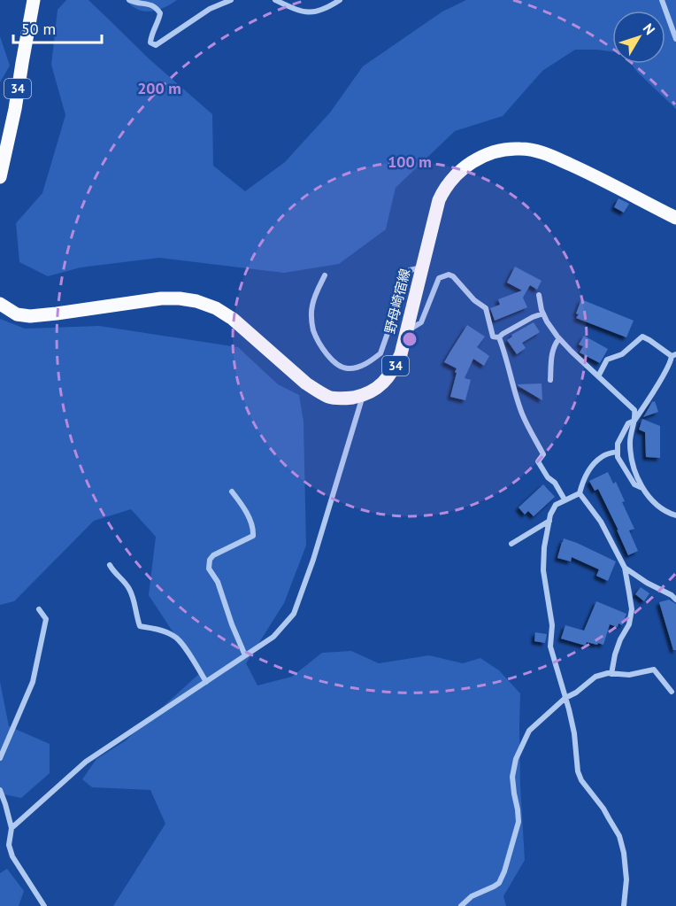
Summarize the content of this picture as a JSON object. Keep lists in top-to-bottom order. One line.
{"streets":{"main road":["34","野母崎宿線"]},"scale_bar":"50 m","north":"top right","rings":["200 m","100 m"]}
